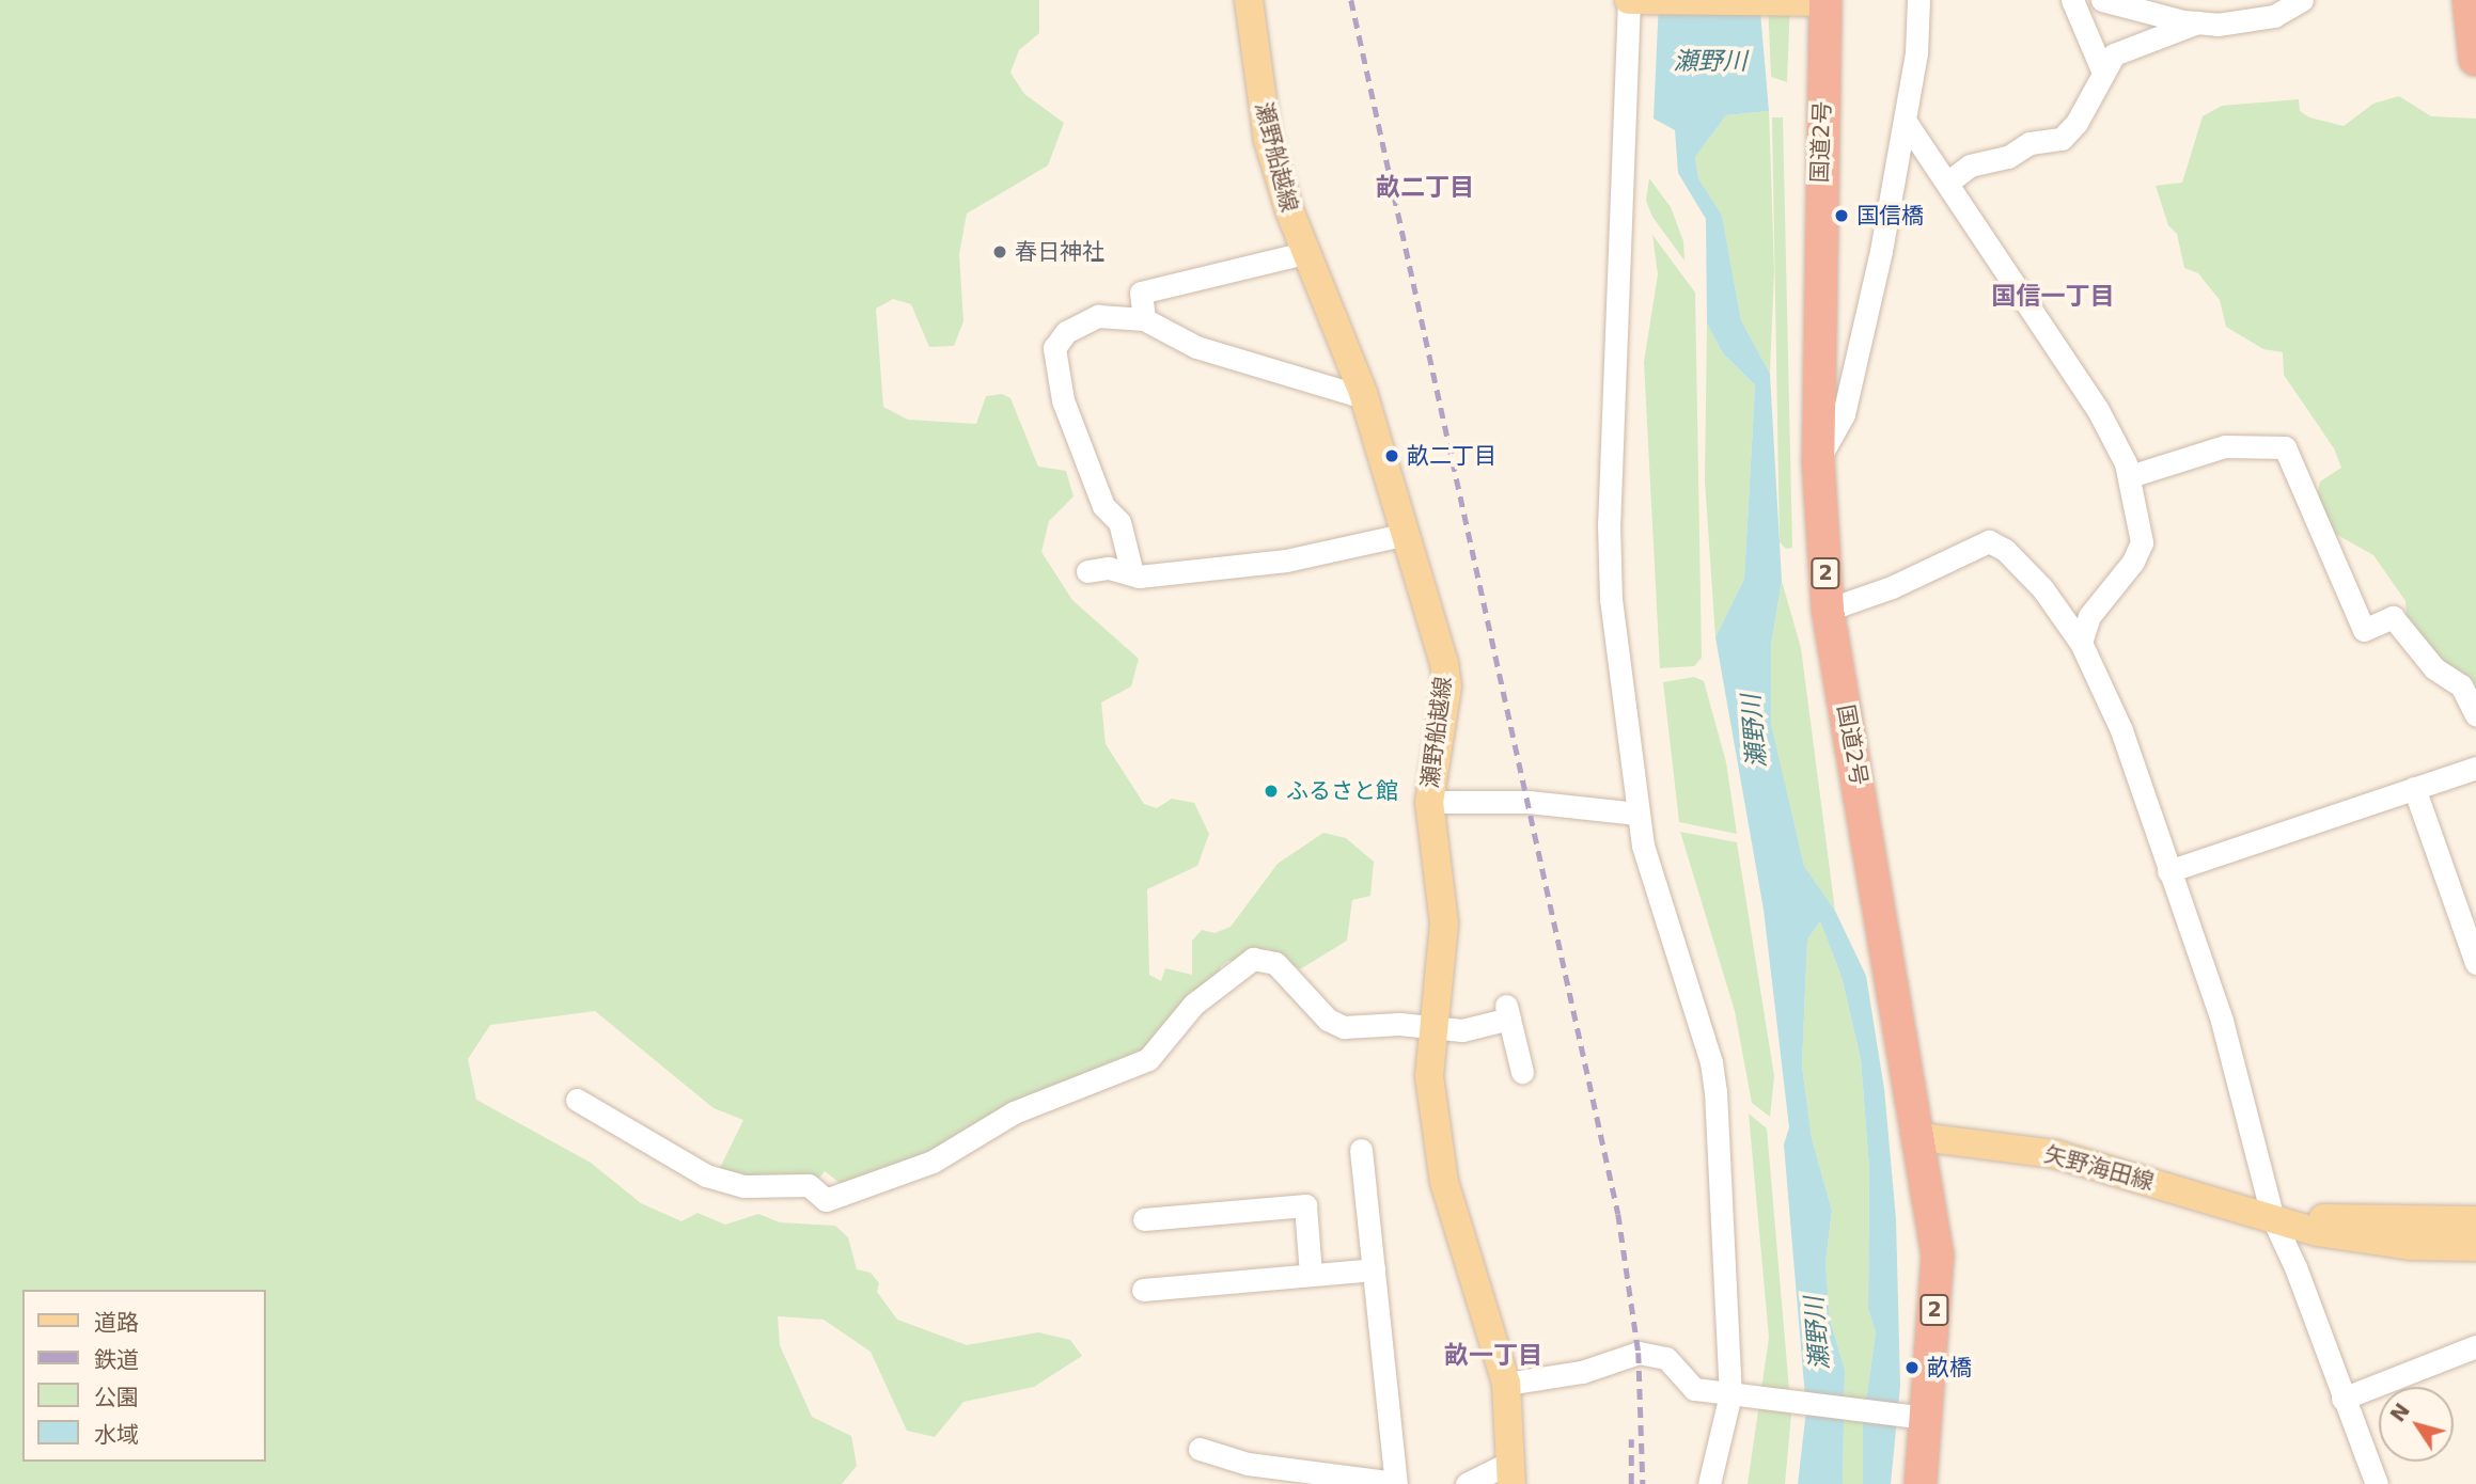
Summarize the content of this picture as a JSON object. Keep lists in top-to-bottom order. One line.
{"streets":{"highway":["国道2号","2"],"main road":["瀬野船越線","矢野海田線"]},"crossings":[["国道2号","矢野海田線"]],"districts":["畝二丁目","国信一丁目","畝一丁目"],"water":["瀬野川"],"places":["国信橋","春日神社","畝二丁目","ふるさと館","畝橋"],"legend":["道路","鉄道","公園","水域"],"north":"top left"}
